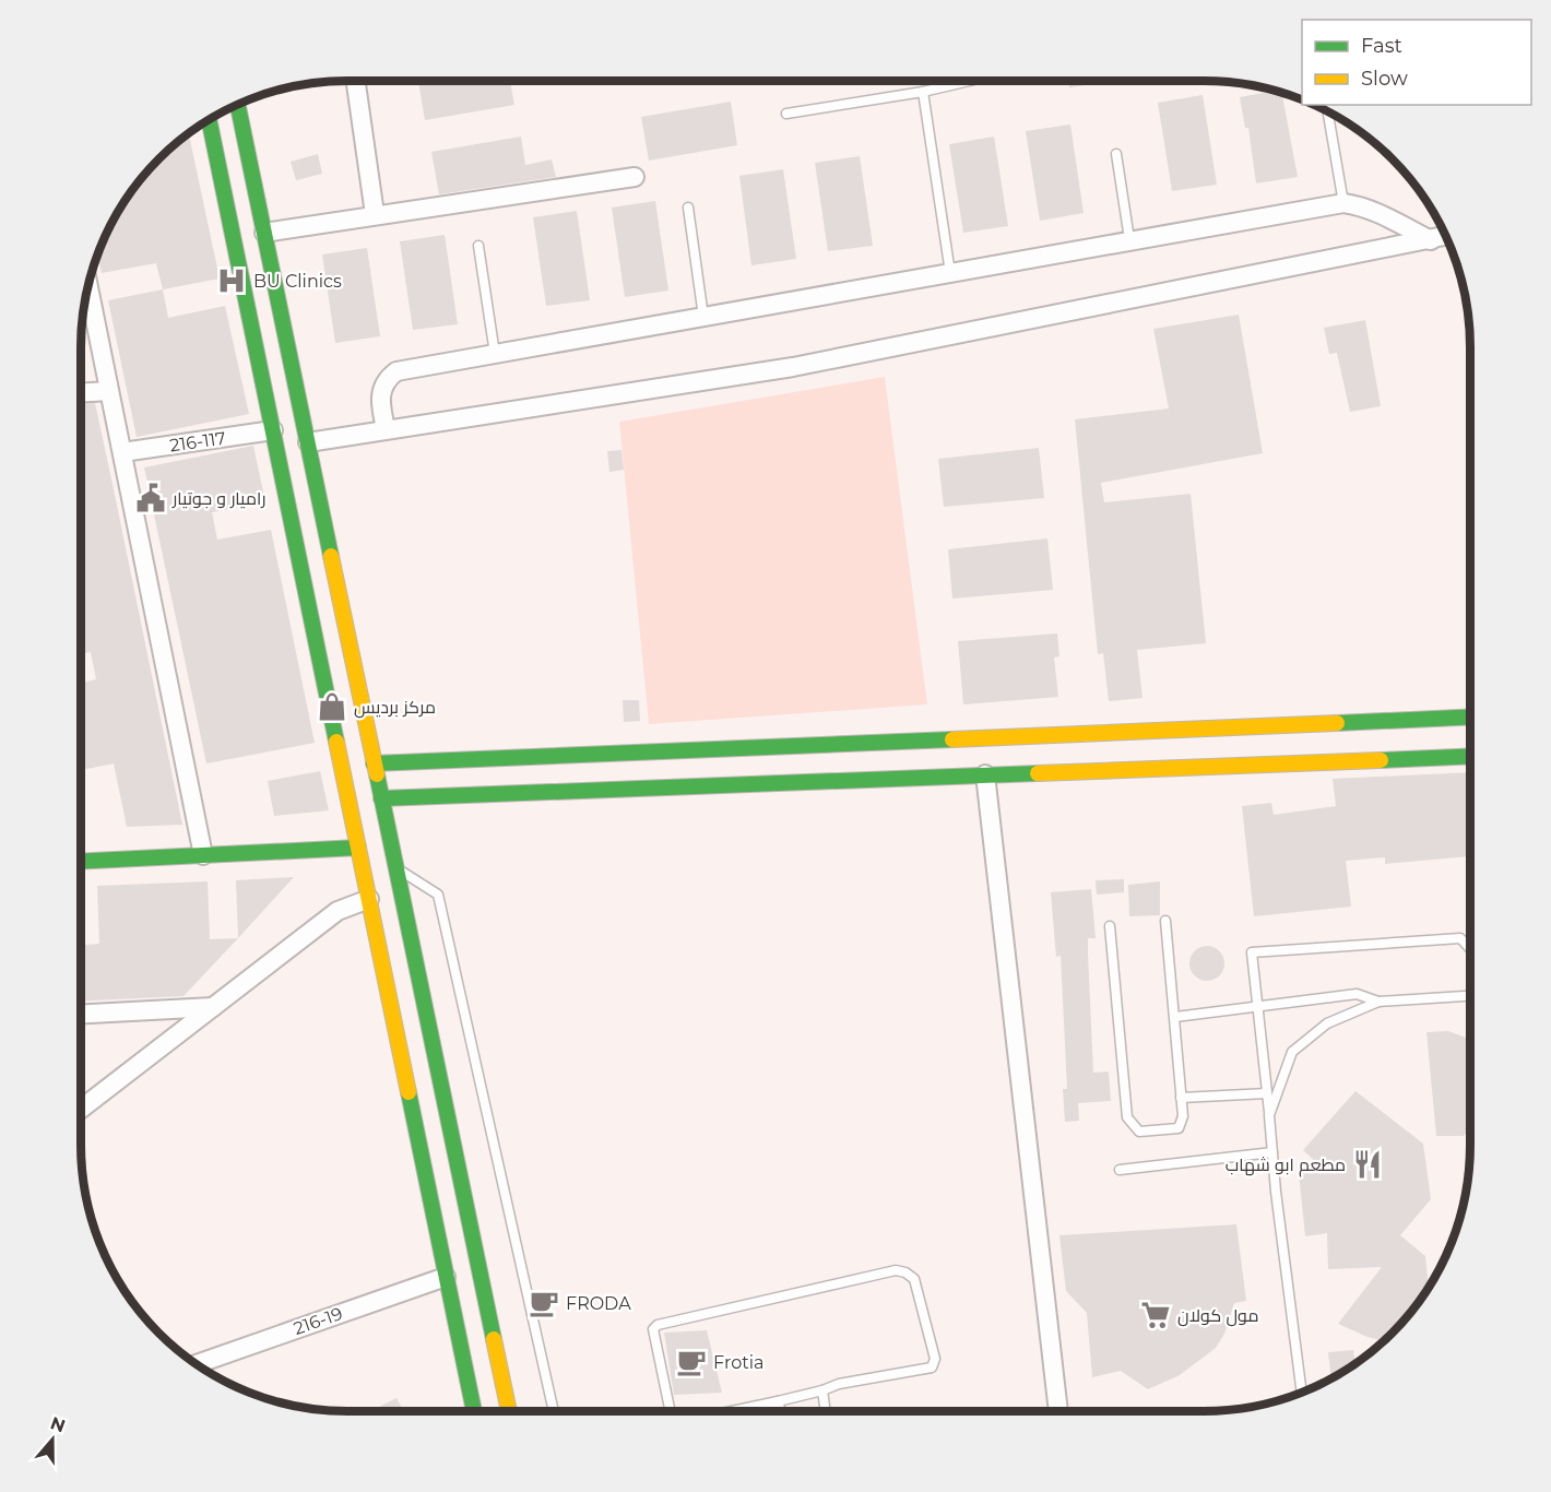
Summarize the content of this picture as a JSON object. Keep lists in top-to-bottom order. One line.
{"streets":{"street":["216-117","216-19"]},"places":{"hospital":["BU Clinics"],"public building":["رامیار و جوتیار"],"shop":["مرکز بردیس"],"restaurant":["مطعم ابو شهاب"],"cafe":["FRODA","Frotia"],"supermarket":["مول كولان"]},"legend":["Fast","Slow"],"north":"top"}
